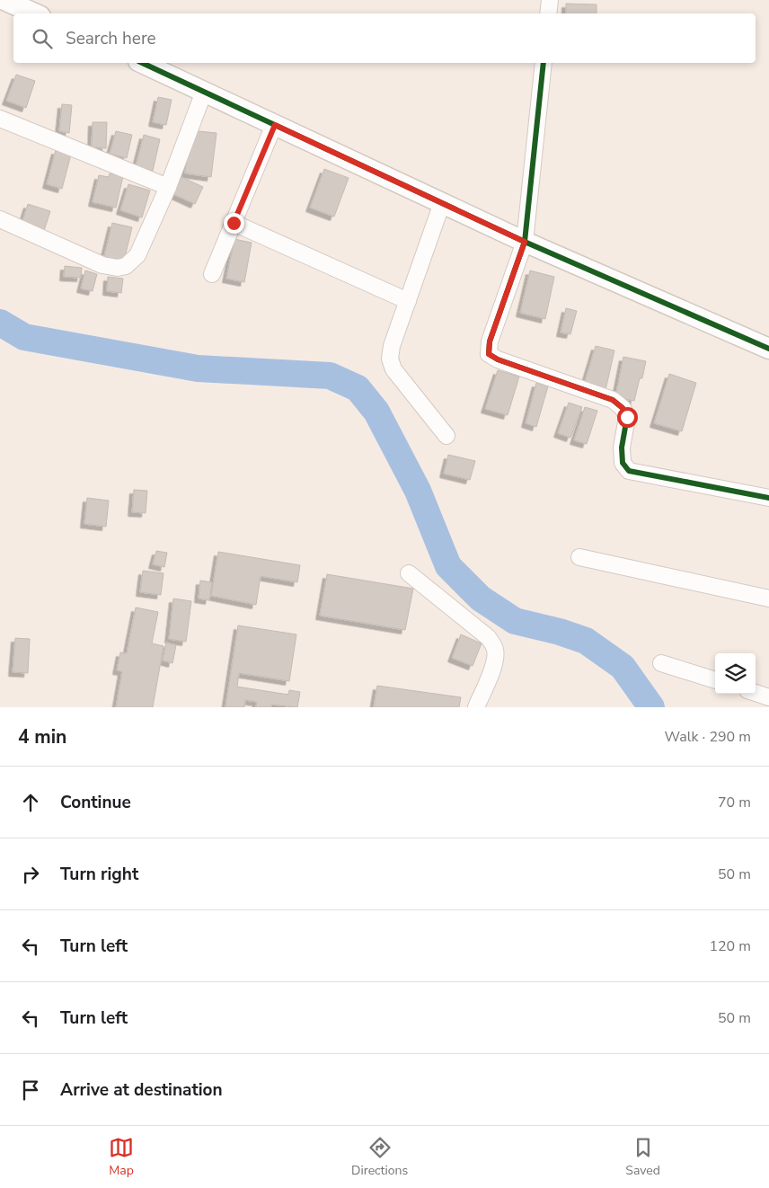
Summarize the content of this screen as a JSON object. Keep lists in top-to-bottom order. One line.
{"page":{"search":"Search here","heading":["4 min","Walk · 290 m"],"list":[["Continue","70 m"],["Turn right","50 m"],["Turn left","120 m"],["Turn left","50 m"],"Arrive at destination"],"nav":["Map","Directions","Saved"]}}
